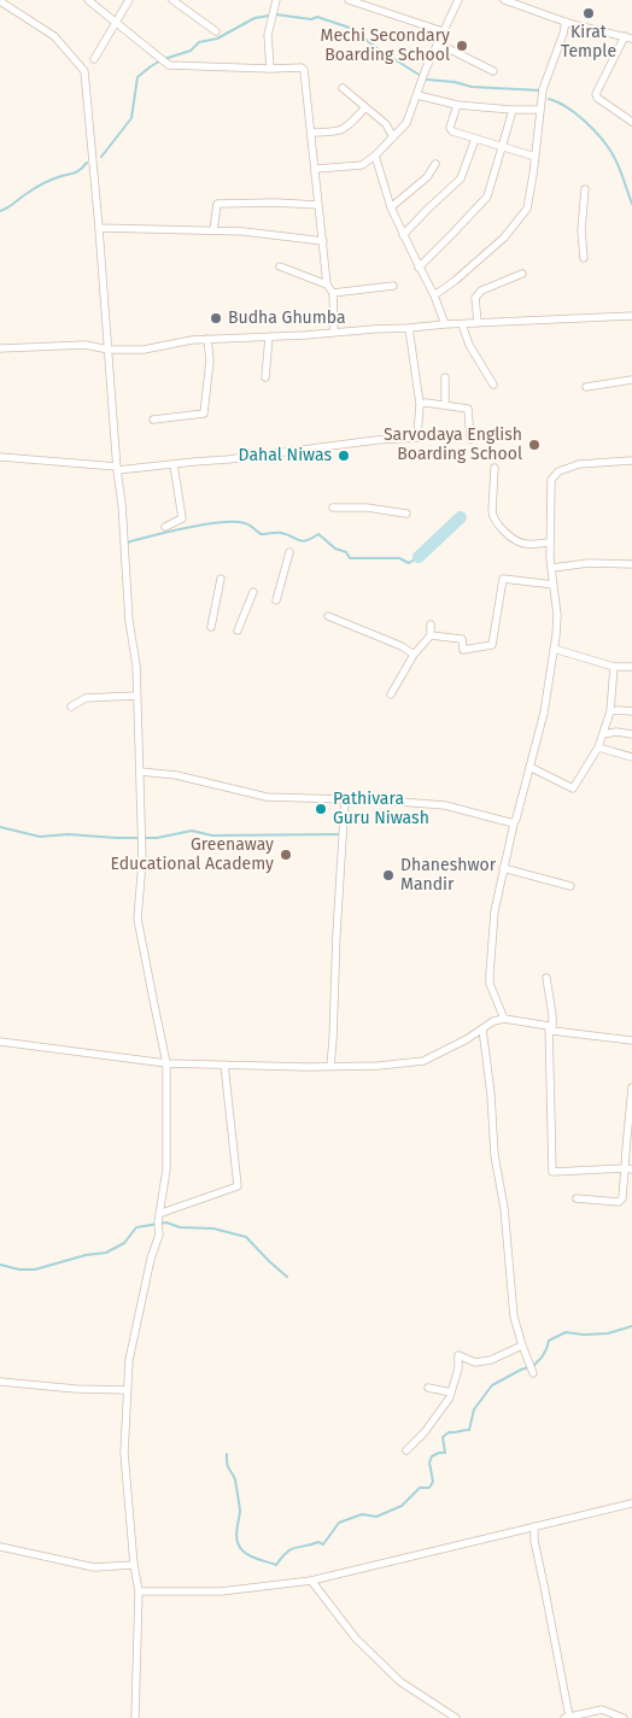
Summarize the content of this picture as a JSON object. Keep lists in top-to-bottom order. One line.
{"places":["Kirat Temple","Mechi Secondary Boarding School","Budha Ghumba","Sarvodaya English Boarding School","Dahal Niwas","Pathivara Guru Niwash","Greenaway Educational Academy","Dhaneshwor Mandir"]}
